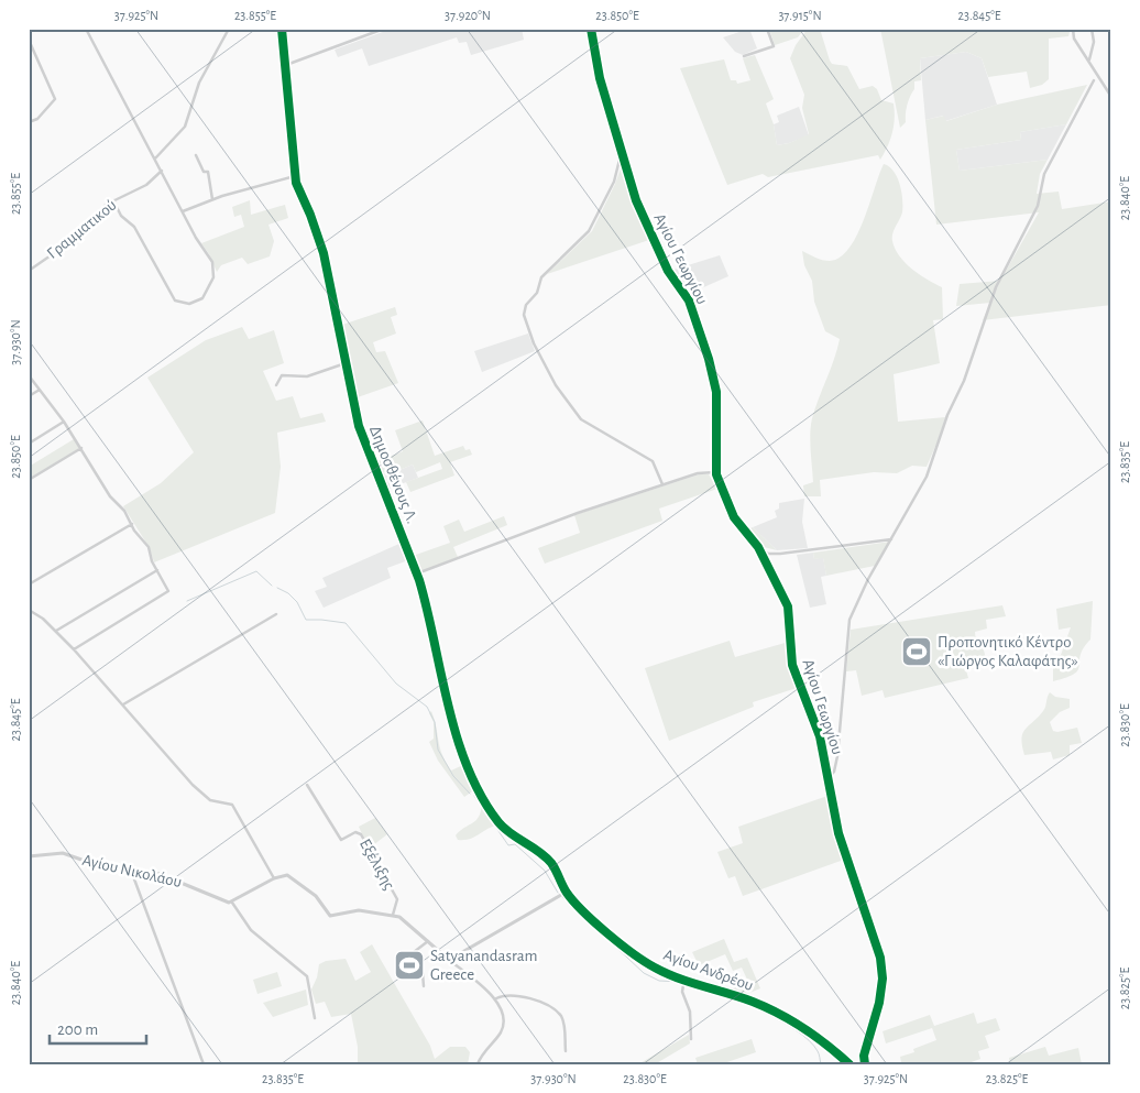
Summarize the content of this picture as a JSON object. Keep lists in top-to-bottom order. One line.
{"streets":{"street":["Γραμματικού","Αγίου Γεωργίου","Δημοσθένους Λ.","Εξέλιξης","Αγίου Νικολάου","Αγίου Ανδρέου"]},"crossings":[["Δημοσθένους Λ.","Αγίου Ανδρέου"]],"places":{"sports":["Προπονητικό Κέντρο «Γιώργος Καλαφάτης»","Satyanandasram Greece"]},"scale_bar":"200 m","coordinates":["37.925°N","23.855°E","37.920°N","23.850°E","37.915°N","23.845°E","23.840°E","37.930°N","23.835°E","23.830°E","23.825°E"]}
